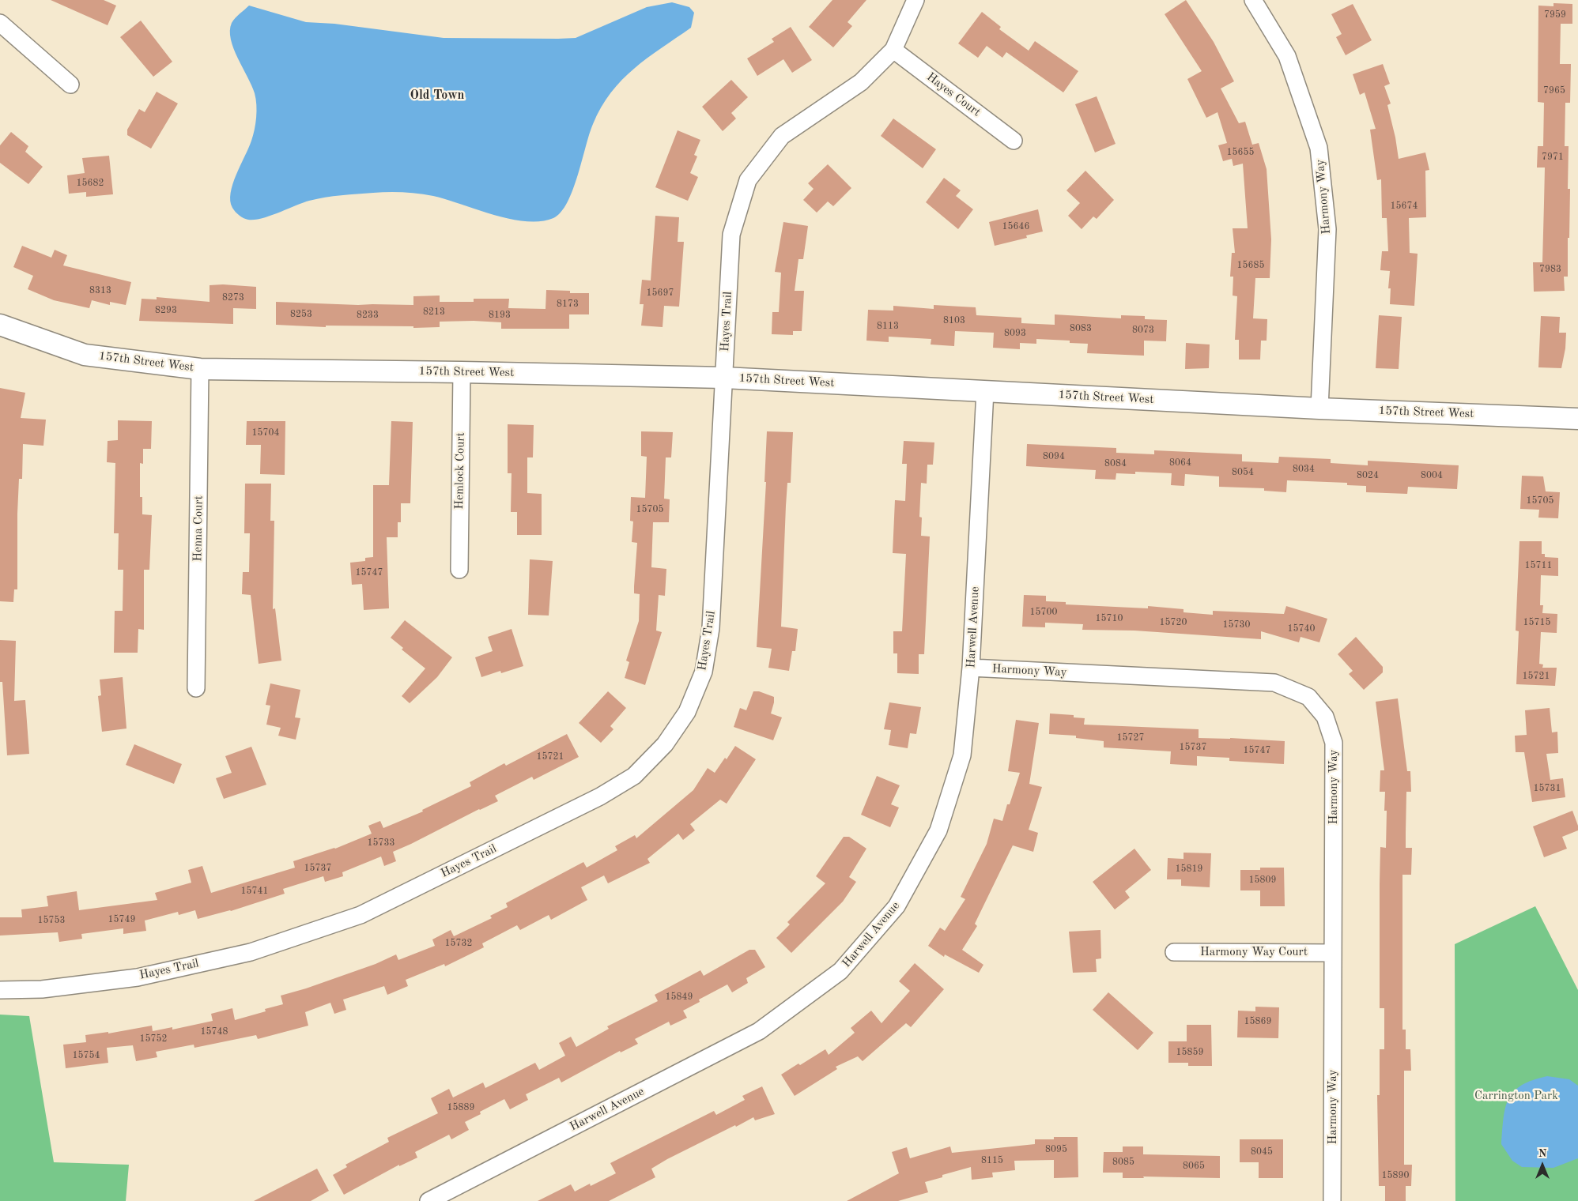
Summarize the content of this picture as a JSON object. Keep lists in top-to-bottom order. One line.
{"streets":{"street":["Hayes Court","Harmony Way","Hayes Trail","157th Street West","Hemlock Court","Henna Court","Harwell Avenue","Harmony Way Court"]},"crossings":[["Hayes Court","Hayes Trail"],["Harmony Way","157th Street West"],["Harmony Way","Harwell Avenue"],["Harmony Way","Harmony Way Court"],["Hayes Trail","157th Street West"],["157th Street West","Hemlock Court"],["157th Street West","Henna Court"],["157th Street West","Harwell Avenue"]],"districts":["Old Town"],"parks":["Carrington Park"],"house_numbers":["7959","7965","15655","7971","15682","15674","15646","15685","7983","8313","15697","8273","8173","8293","8213","8253","8233","8193","8103","8113","8083","8073","8093","15704","8094","8064","8084","8034","8054","8024","8004","15705","15705","15711","15747","15700","15710","15720","15715","15730","15740","15721","15727","15737","15747","15721","15731","15733","15737","15819","15809","15741","15749","15753","15732","15849","15869","15748","15752","15859","15754","15889","8095","8045","8115","8085","8065","15890"],"north":"top"}
